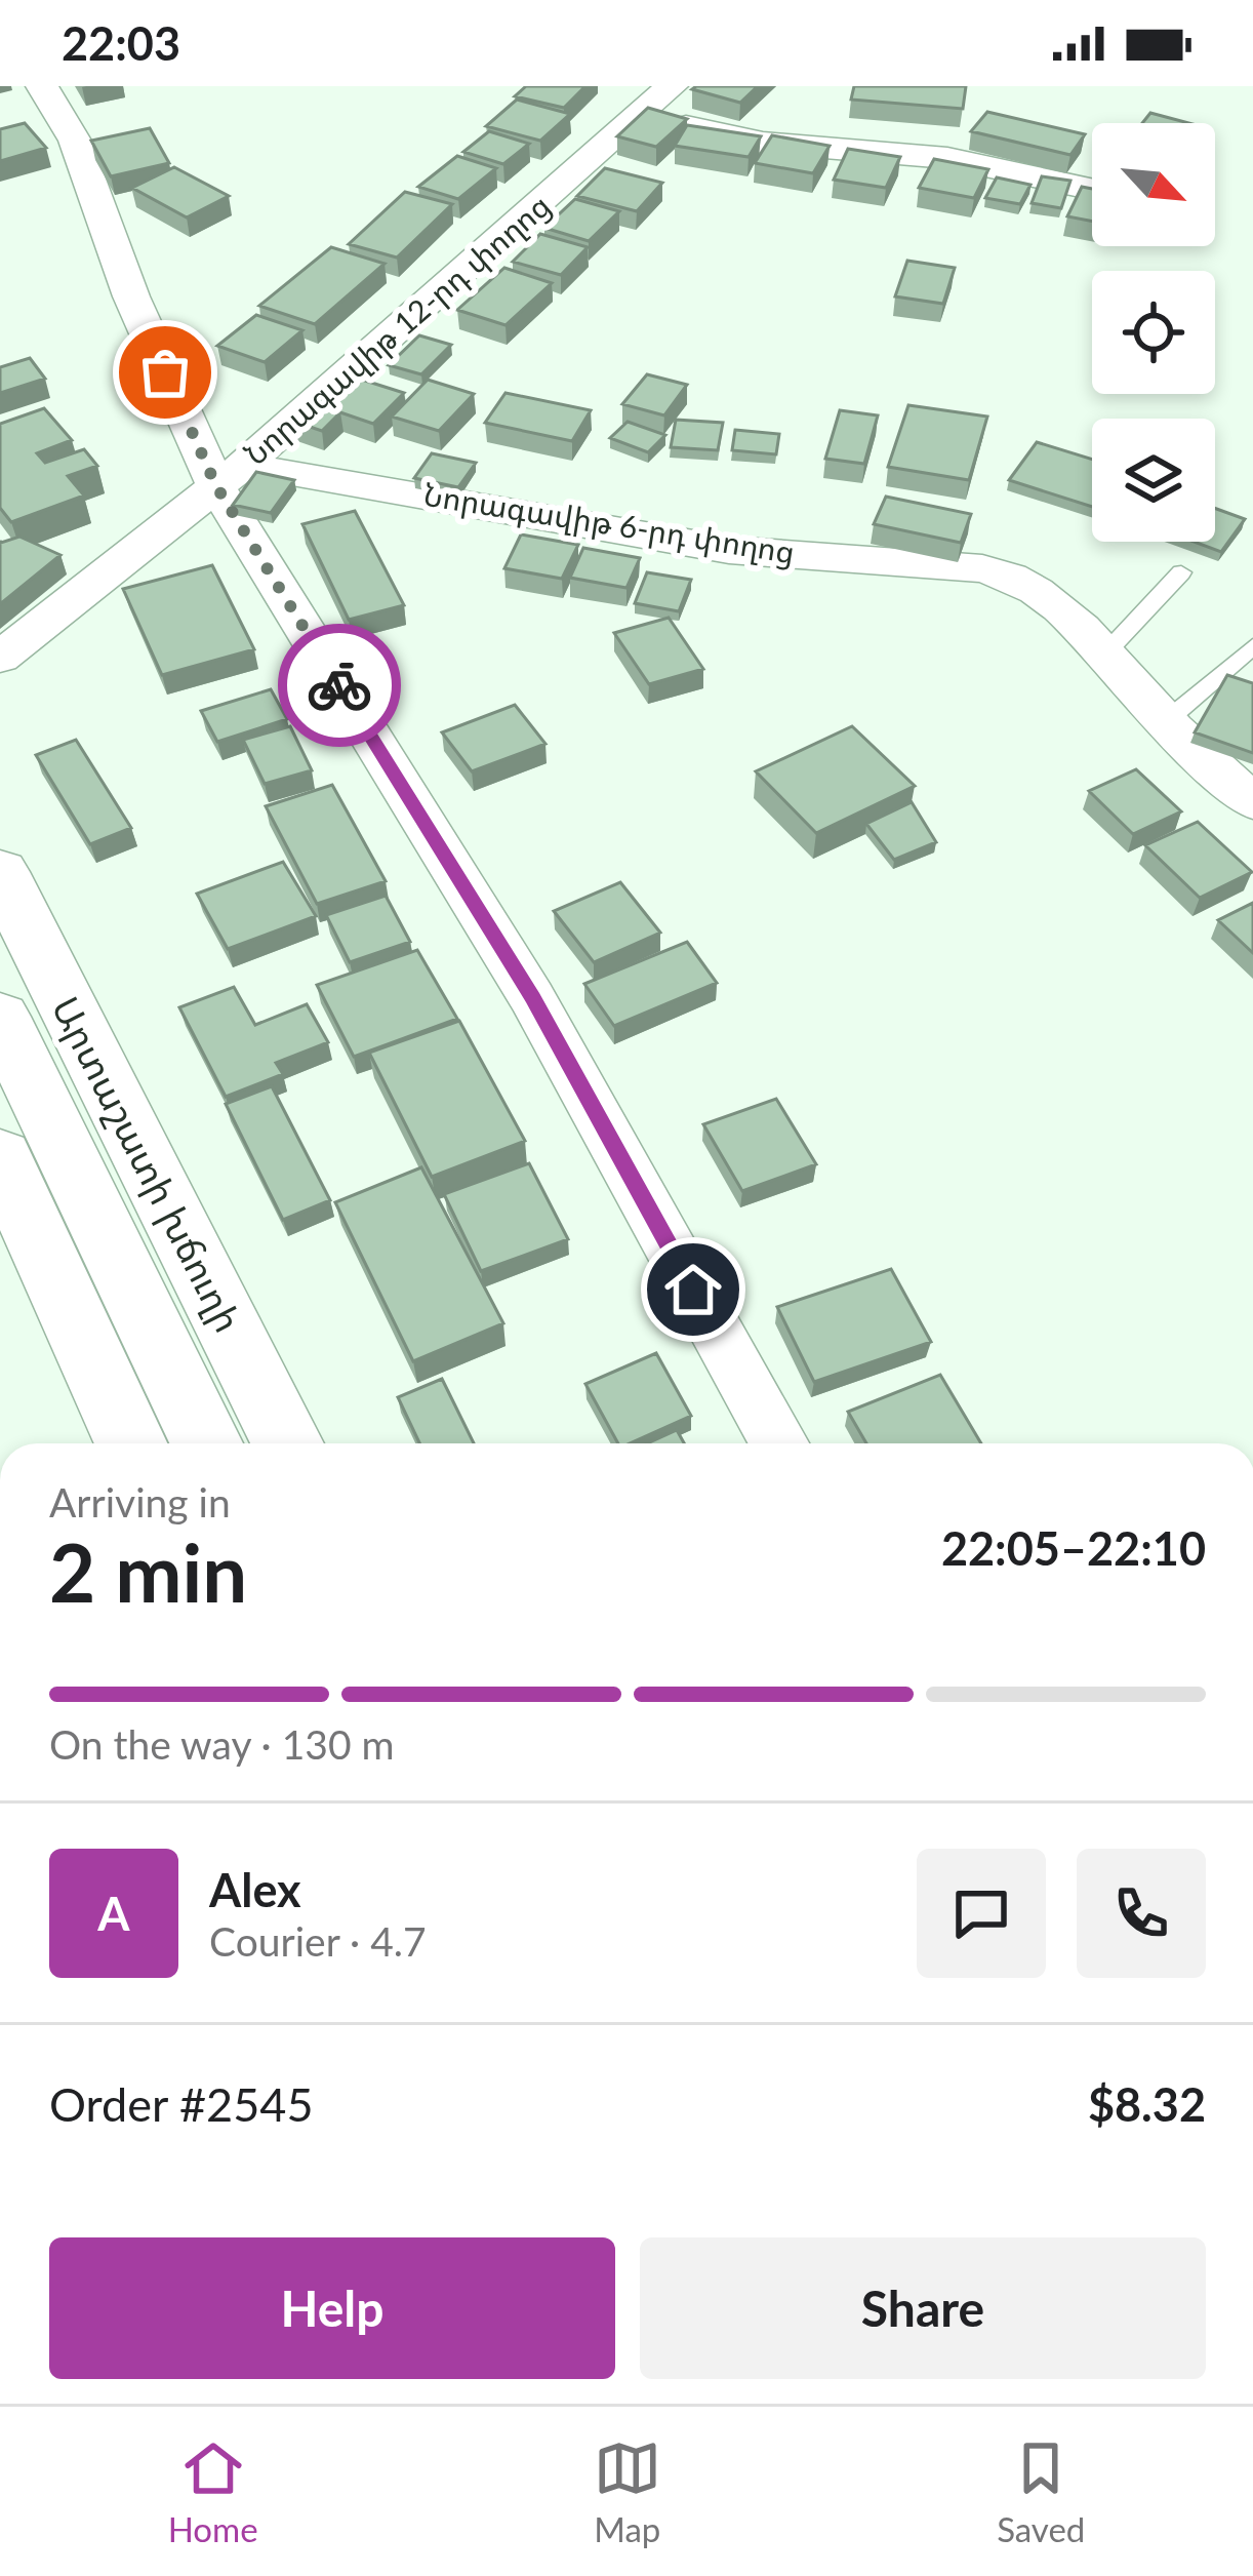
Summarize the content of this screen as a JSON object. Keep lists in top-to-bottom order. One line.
{"streets":{"main road":["Արտաշատի խճուղի"],"street":["Նորագավիթ 12-րդ փողոց","Նորագավիթ 6-րդ փողոց"]},"crossings":[["Նորագավիթ 12-րդ փողոց","Նորագավիթ 6-րդ փողոց"]],"north":"bottom right","page":{"status":"22:03","heading":["2 min","Arriving in","22:05–22:10"],"panel":["Alex","Courier · 4.7","Order #2545","$8.32"],"bar":"On the way · 130 m","round":"A","buttons":["Help","Share"],"tabs":["Home","Map","Saved"]}}
